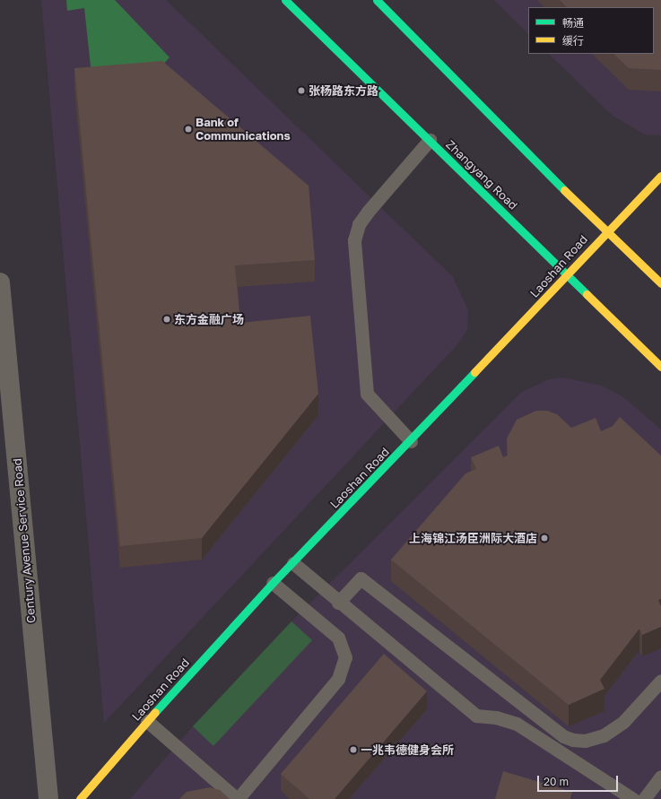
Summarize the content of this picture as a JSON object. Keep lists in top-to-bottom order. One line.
{"streets":{"main road":["Zhangyang Road","Laoshan Road"],"street":["Century Avenue Service Road"]},"crossings":[["Zhangyang Road","Laoshan Road"]],"places":["张杨路东方路","Bank of Communications","东方金融广场","上海锦江汤臣洲际大酒店","一兆韦德健身会所"],"legend":["畅通","缓行"],"scale_bar":"20 m"}
